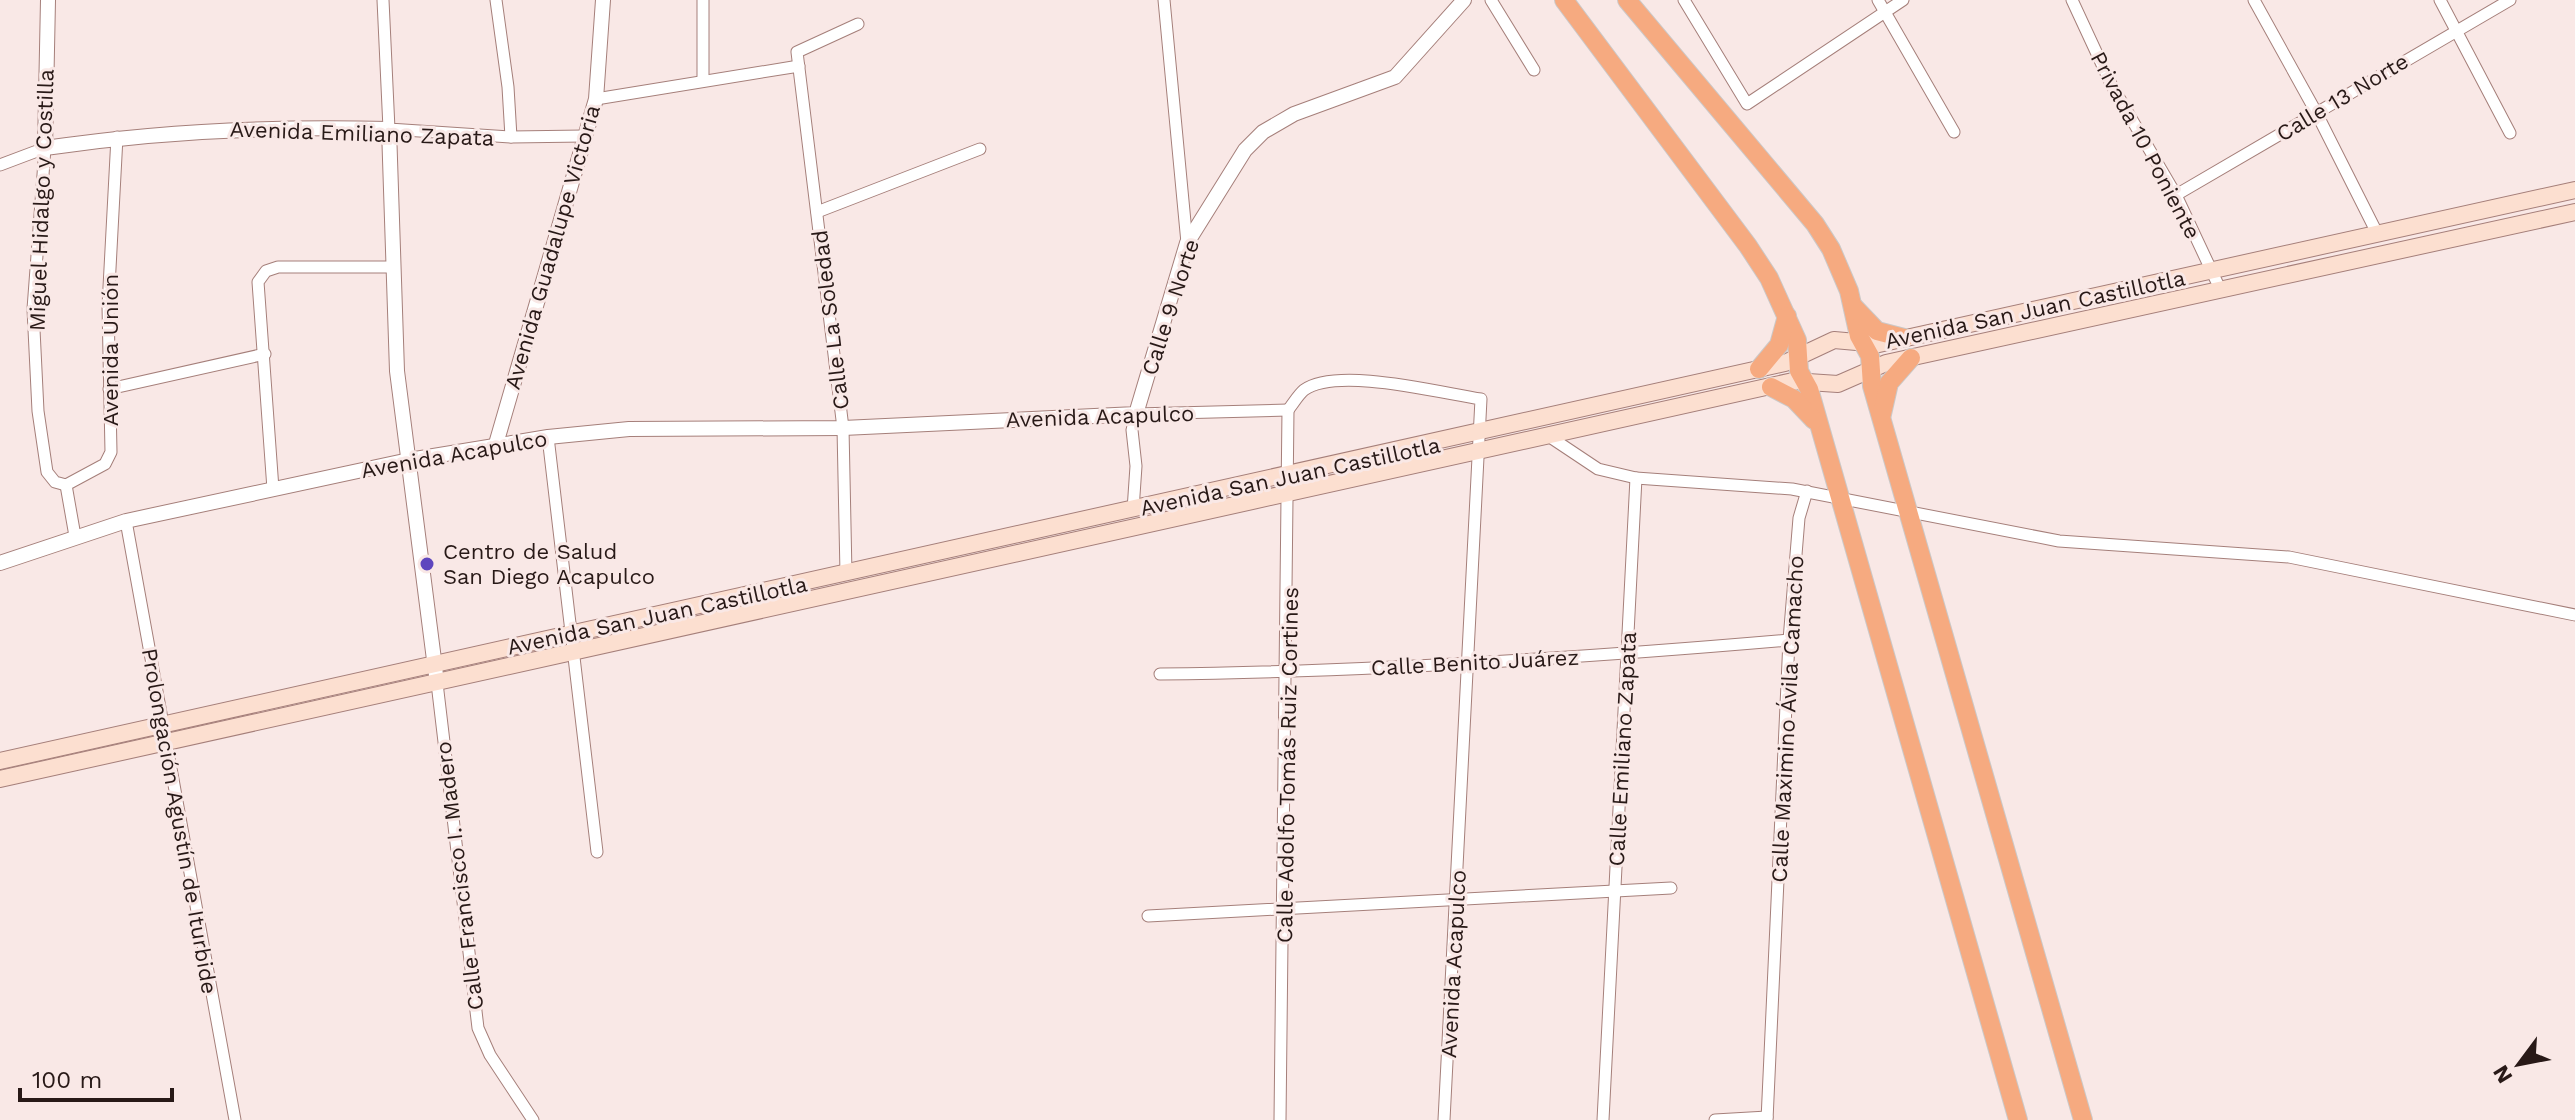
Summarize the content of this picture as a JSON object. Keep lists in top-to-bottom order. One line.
{"streets":{"main road":["Avenida San Juan Castillotla"],"street":["Calle 13 Norte","Avenida Emiliano Zapata","Privada 10 Poniente","Miguel Hidalgo y Costilla","Avenida Guadalupe Victoria","Calle 9 Norte","Calle La Soledad","Avenida Unión","Avenida Acapulco","Calle Benito Juárez","Calle Maximino Ávila Camacho","Calle Emiliano Zapata","Calle Adolfo Tomás Ruiz Cortines","Prolongación Agustín de Iturbide","Calle Francisco I. Madero"]},"crossings":[["Calle 13 Norte","Privada 10 Poniente"],["Avenida Emiliano Zapata","Miguel Hidalgo y Costilla"],["Avenida Emiliano Zapata","Avenida Guadalupe Victoria"],["Avenida Emiliano Zapata","Avenida Unión"],["Avenida Emiliano Zapata","Calle Francisco I. Madero"],["Privada 10 Poniente","Avenida San Juan Castillotla"],["Miguel Hidalgo y Costilla","Avenida Unión"],["Avenida Guadalupe Victoria","Avenida Acapulco"],["Calle 9 Norte","Avenida Acapulco"],["Avenida San Juan Castillotla","Calle La Soledad"],["Avenida San Juan Castillotla","Avenida Acapulco"],["Avenida San Juan Castillotla","Calle Adolfo Tomás Ruiz Cortines"],["Avenida San Juan Castillotla","Prolongación Agustín de Iturbide"],["Avenida San Juan Castillotla","Calle Francisco I. Madero"],["Calle La Soledad","Avenida Acapulco"],["Avenida Acapulco","Calle Benito Juárez"],["Avenida Acapulco","Calle Adolfo Tomás Ruiz Cortines"],["Avenida Acapulco","Prolongación Agustín de Iturbide"],["Avenida Acapulco","Calle Francisco I. Madero"],["Calle Benito Juárez","Calle Maximino Ávila Camacho"],["Calle Benito Juárez","Calle Emiliano Zapata"],["Calle Benito Juárez","Calle Adolfo Tomás Ruiz Cortines"]],"places":["Centro de Salud San Diego Acapulco"],"scale_bar":"100 m","north":"bottom left"}
